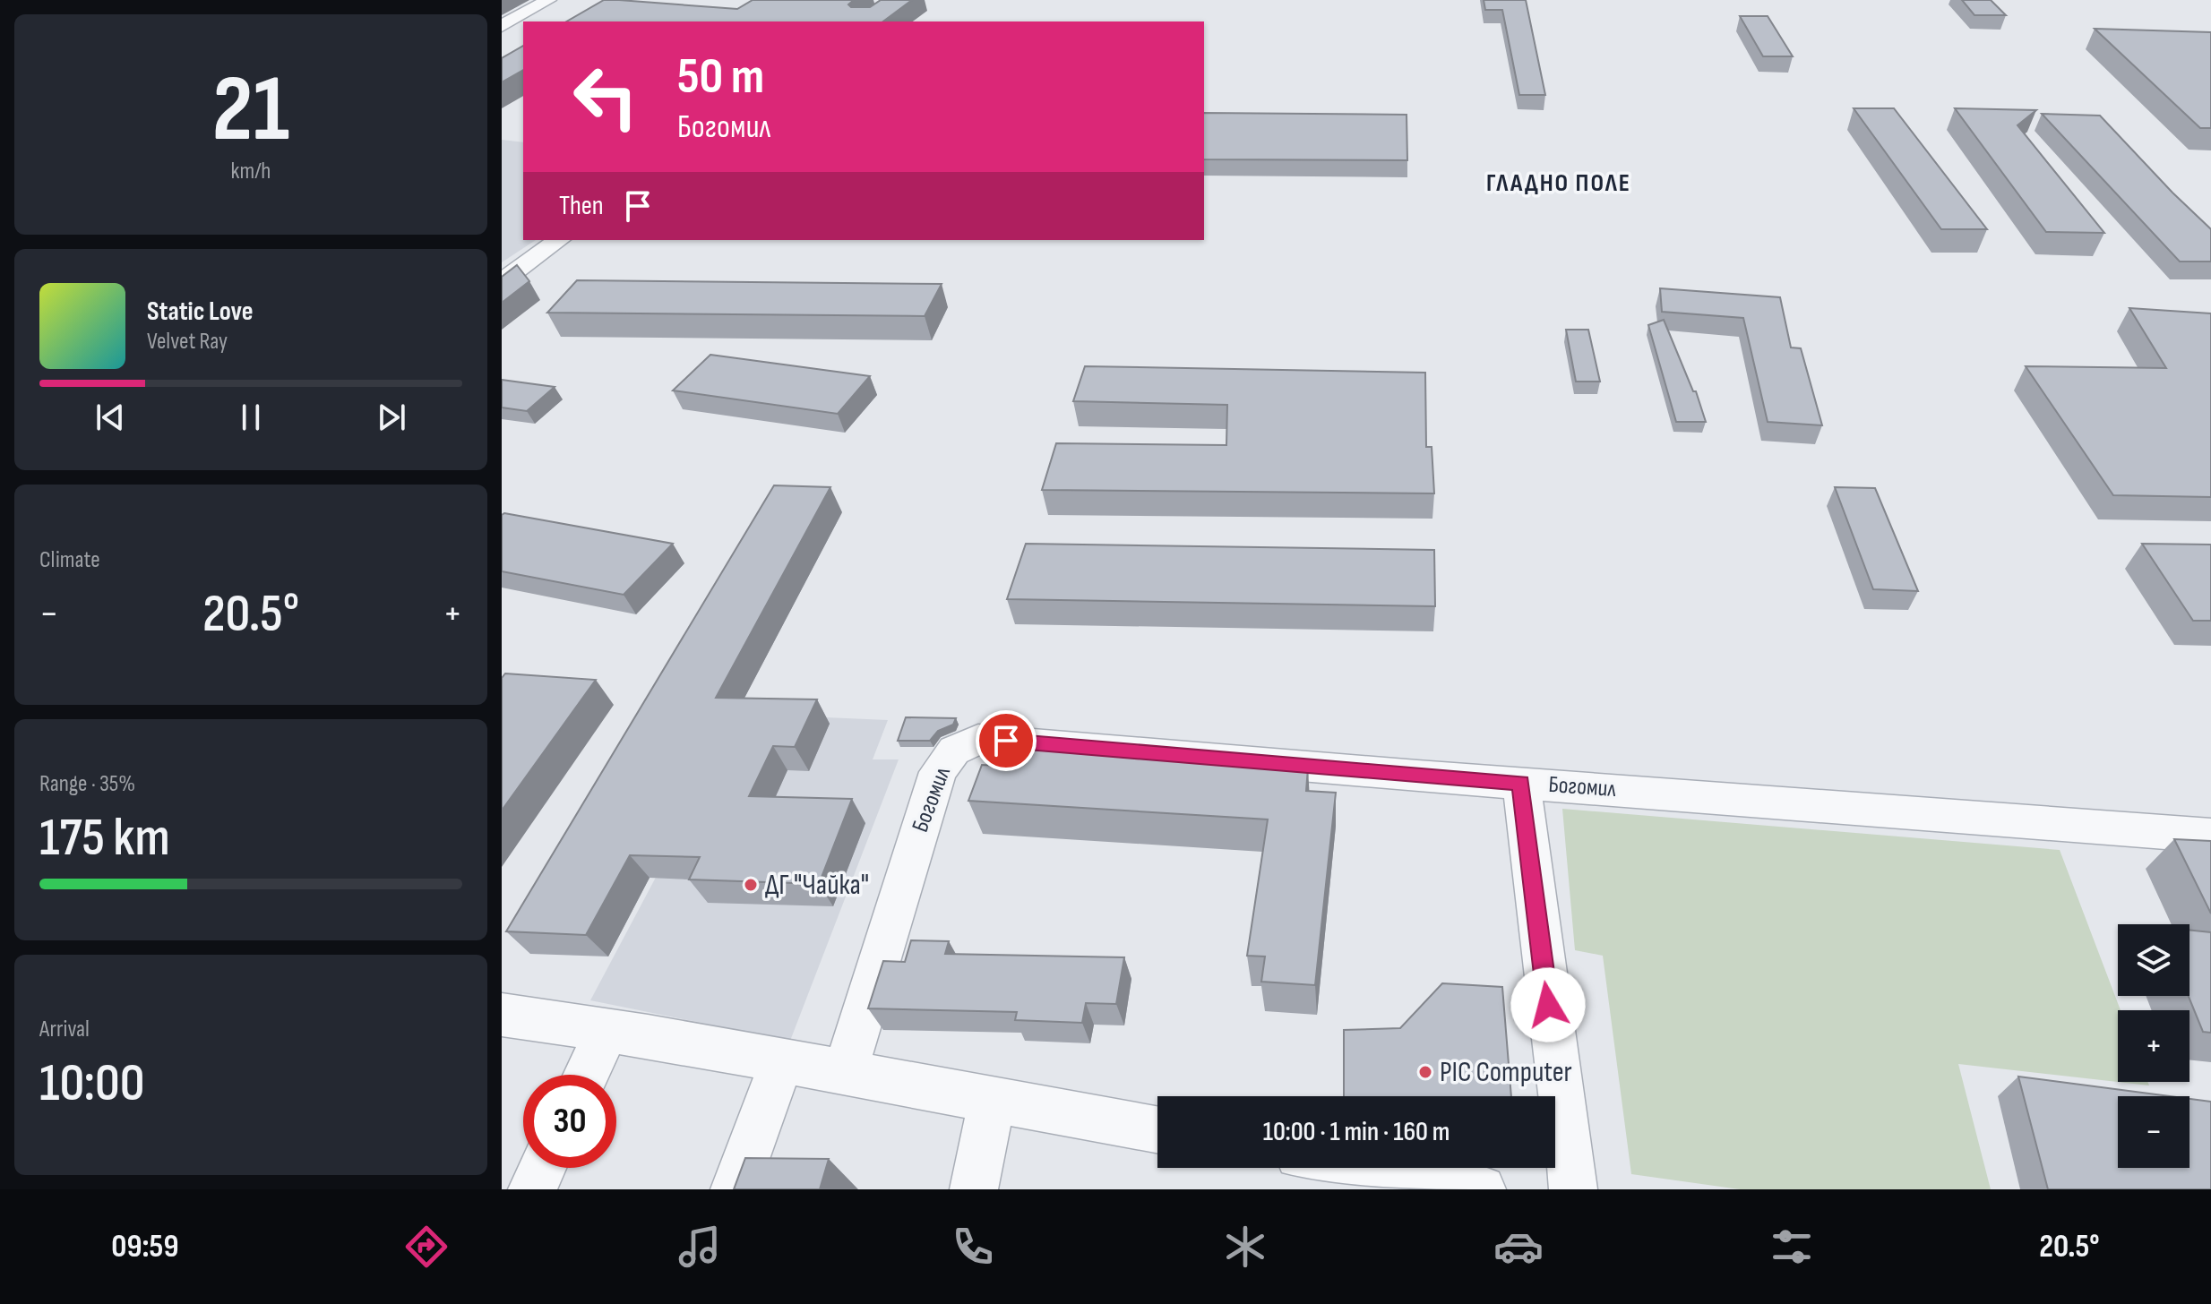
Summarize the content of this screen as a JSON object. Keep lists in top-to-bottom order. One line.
{"streets":{"street":["Богомил"]},"districts":["ГЛАДНО ПОЛЕ"],"places":["ДГ \"Чайка\"","PIC Computer"],"page":{"tile":[["21","km/h"],"Climate",["Range · 35%","175 km"],["Arrival","10:00"]],"turn":["50 m","Богомил"],"then":"Then","song":["Static Love","Velvet Ray"],"heat":["−","20.5°","+"],"map_buttons":["+","−"],"limit":"30","trip":"10:00 · 1 min · 160 m","tabs":["09:59","20.5°"]}}
